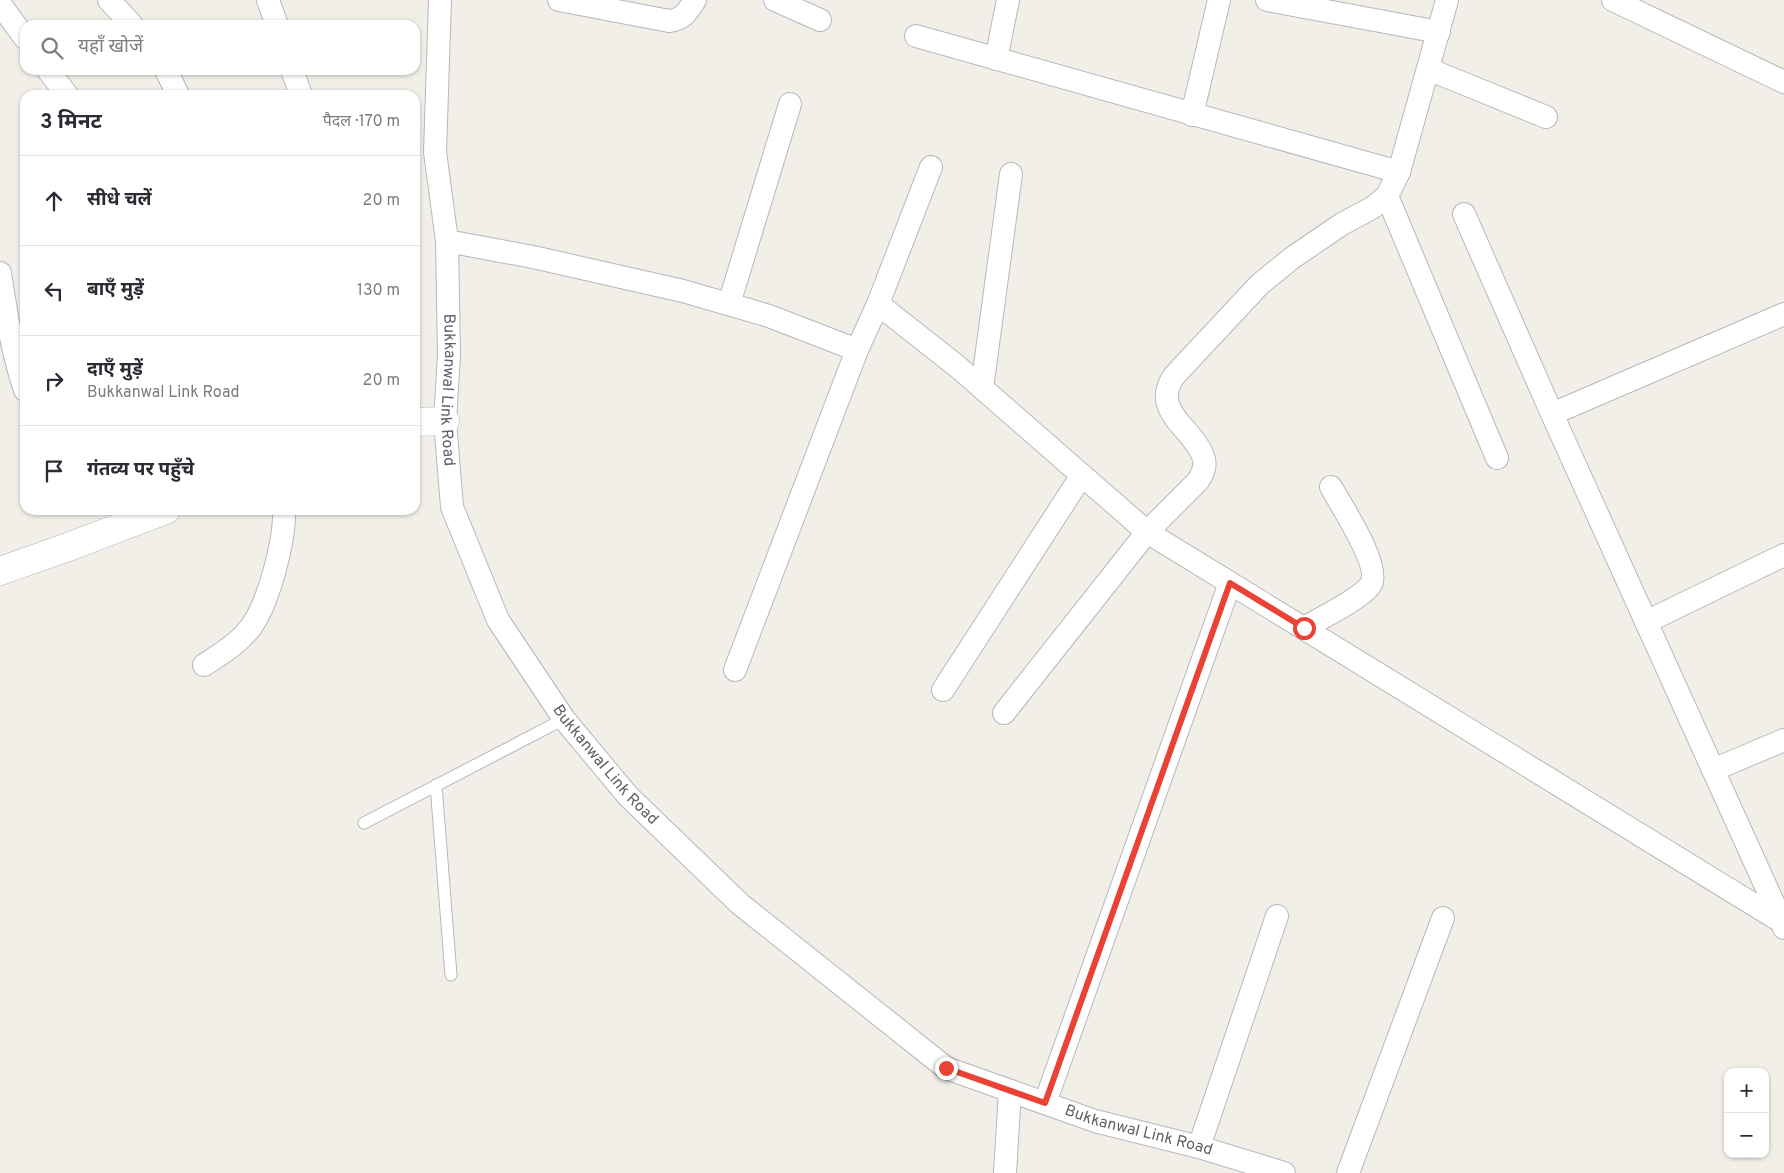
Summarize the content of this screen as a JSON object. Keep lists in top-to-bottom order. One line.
{"streets":{"street":["Bukkanwal Link Road"]},"page":{"search":"यहाँ खोजें","heading":["3 मिनट","पैदल · 170 m"],"list":[["सीधे चलें","20 m"],["बाएँ मुड़ें","130 m"],["दाएँ मुड़ें","Bukkanwal Link Road","20 m"],"गंतव्य पर पहुँचे"],"map_buttons":["+","−"]}}
